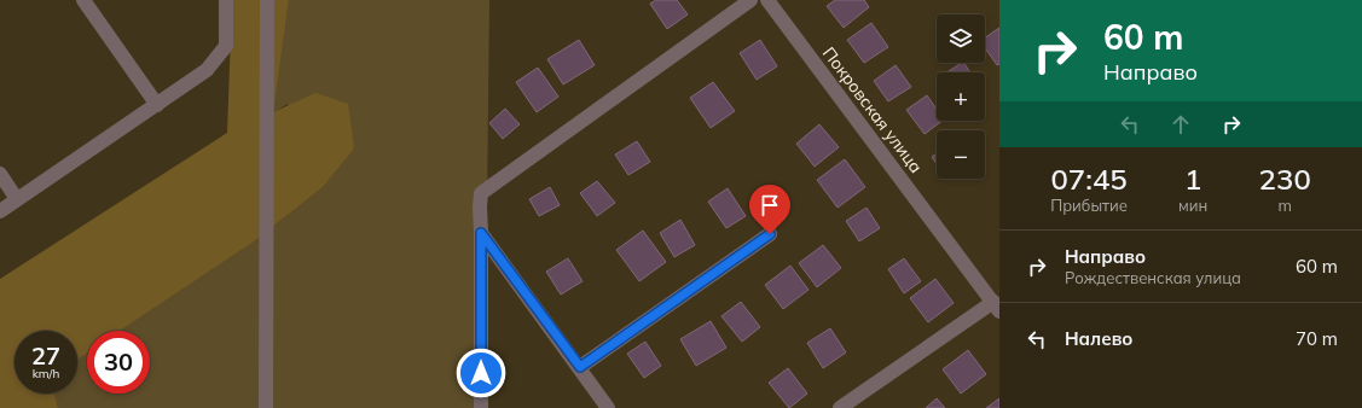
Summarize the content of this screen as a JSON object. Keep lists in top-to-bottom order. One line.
{"streets":{"street":["Покровская улица"]},"page":{"turn":["60 m","Направо"],"map_buttons":["+","−"],"eta":["07:45","Прибытие","1","мин","230","m"],"list":[{"name":"Направо","note":"Рождественская улица","value":"60 m"},{"name":"Налево","value":"70 m"}],"speed":"27 km/h","limit":"30"}}
